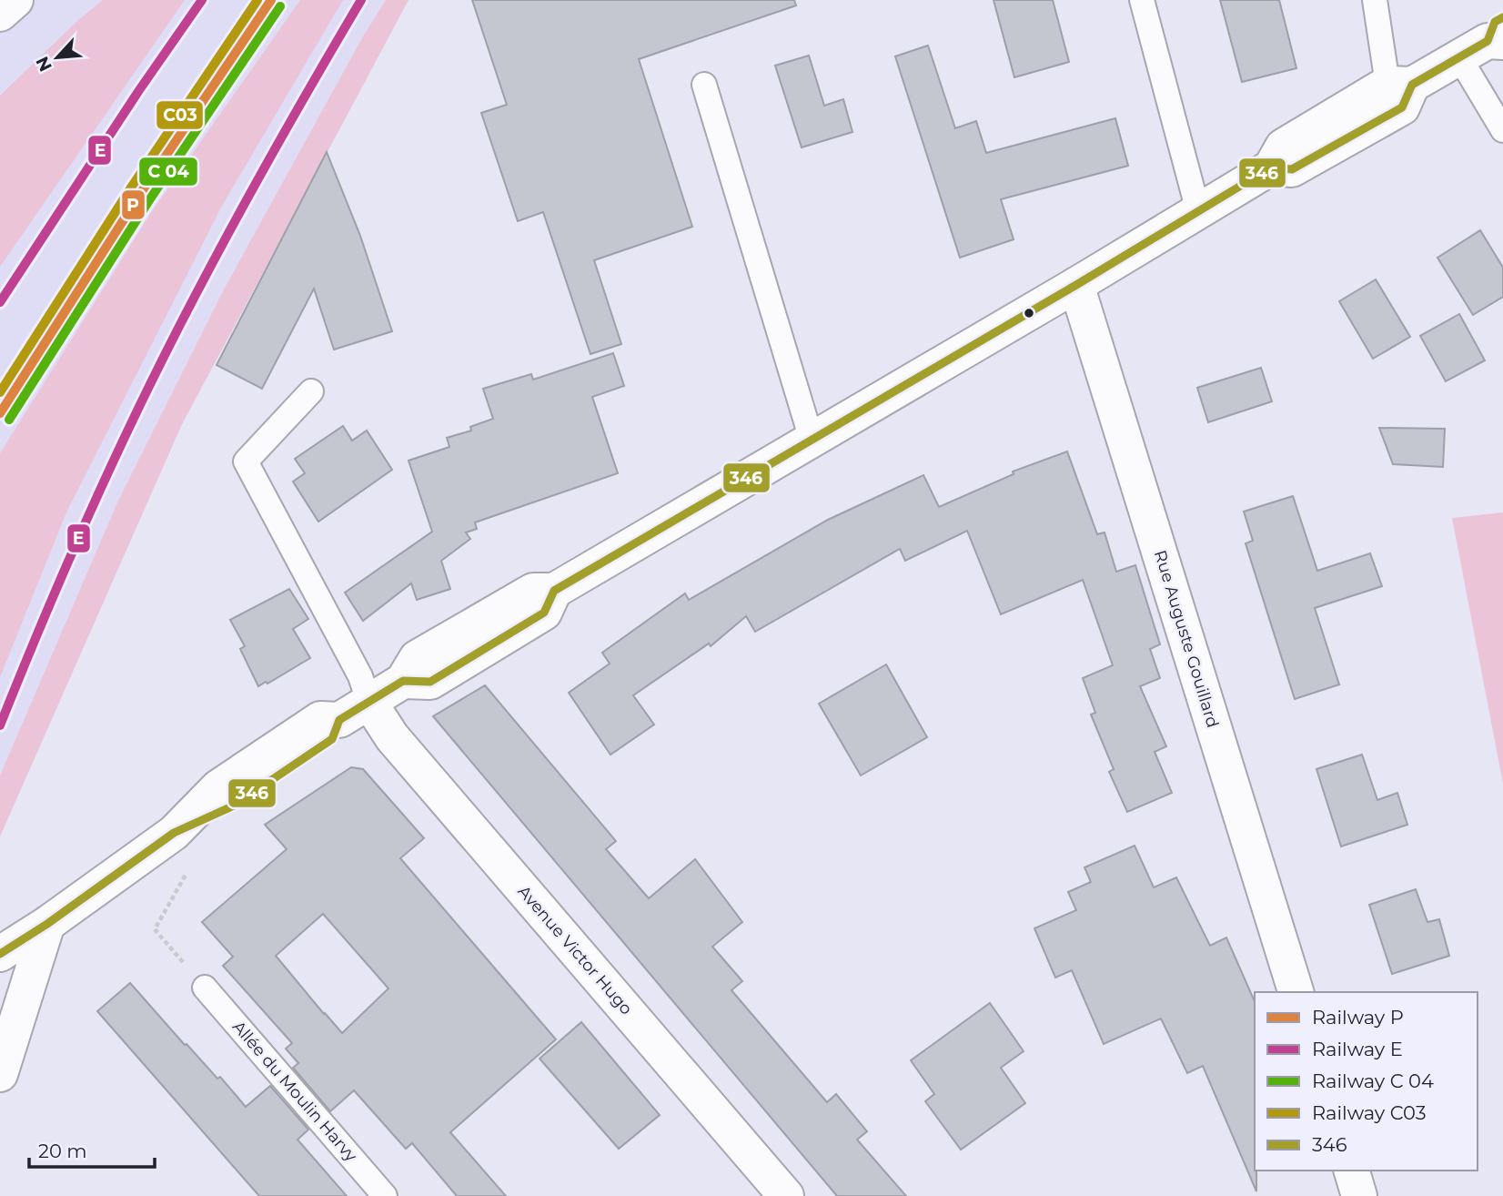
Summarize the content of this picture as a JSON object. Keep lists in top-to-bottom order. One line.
{"streets":{"main road":["Rue Auguste Gouillard","Avenue Victor Hugo"],"lane":["Allée du Moulin Harvy"]},"lines":["rail line P","rail line E","rail line C03","transit line 346"],"legend":["Railway P","Railway E","Railway C 04","Railway C03","346"],"scale_bar":"20 m","north":"bottom left"}
